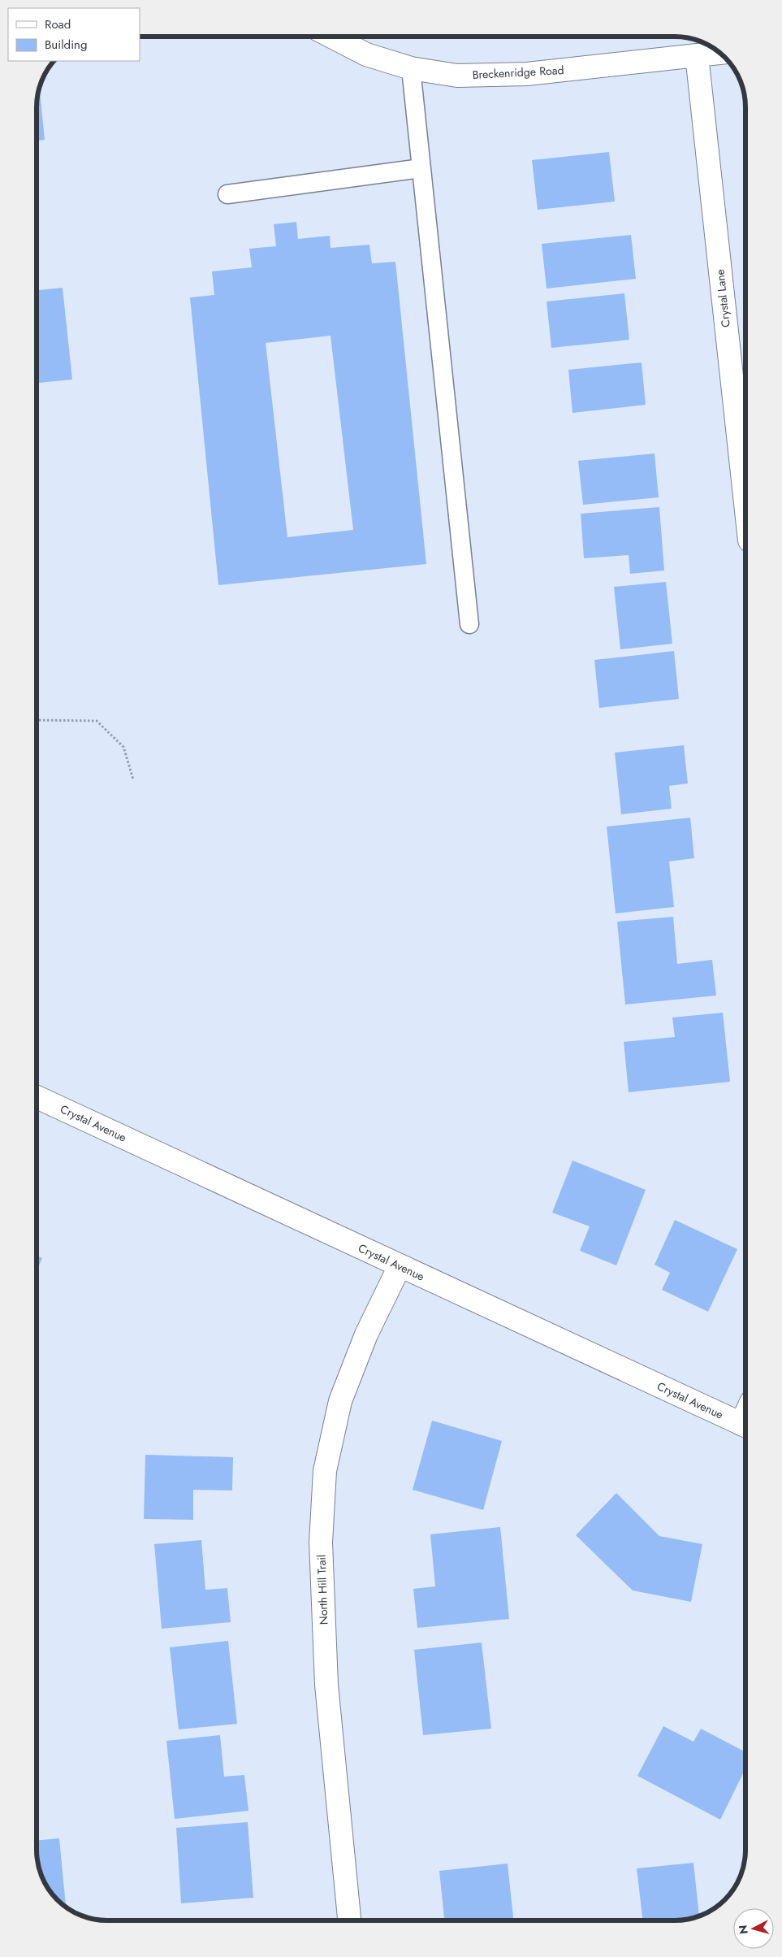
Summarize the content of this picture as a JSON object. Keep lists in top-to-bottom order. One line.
{"streets":{"street":["Breckenridge Road","Crystal Lane","Crystal Avenue","North Hill Trail"]},"crossings":[["Breckenridge Road","Crystal Lane"],["Crystal Avenue","North Hill Trail"]],"legend":["Road","Building"],"north":"left"}
